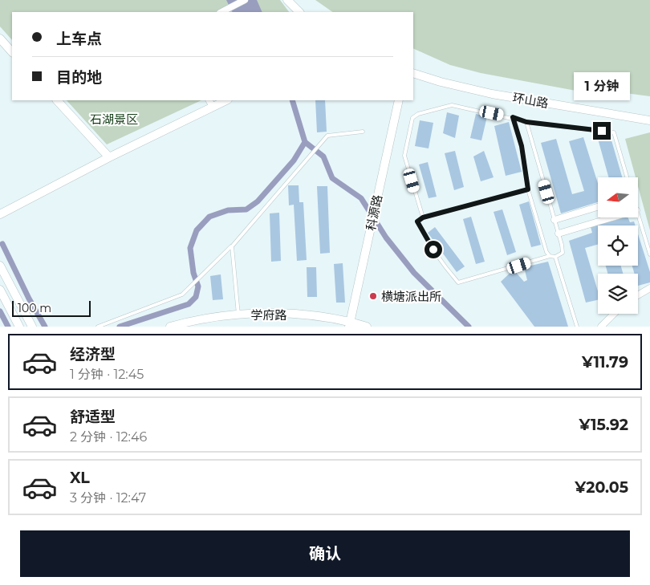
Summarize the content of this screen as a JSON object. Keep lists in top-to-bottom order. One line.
{"streets":{"street":["环山路","科源路","学府路"]},"crossings":[["科源路","学府路"]],"parks":["石湖景区"],"places":["横塘派出所"],"scale_bar":"100 m","north":"left","page":{"banner":["上车点","目的地"],"bubble":"1 分钟","scale":"100 m","list":[{"name":"经济型","note":"1 分钟 · 12:45","value":"¥11.79"},{"name":"舒适型","note":"2 分钟 · 12:46","value":"¥15.92"},{"name":"XL","note":"3 分钟 · 12:47","value":"¥20.05"}],"buttons":"确认"}}
